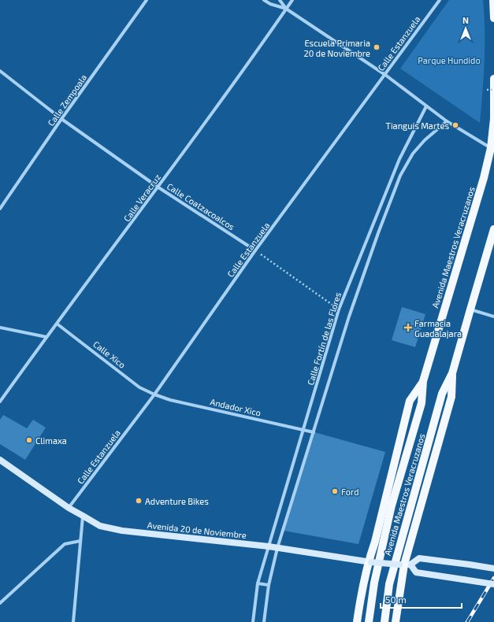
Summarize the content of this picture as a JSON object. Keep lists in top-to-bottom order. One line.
{"streets":{"main road":["Avenida Maestros Veracruzanos","Avenida 20 de Noviembre"],"street":["Calle Estanzuela","Calle Zempoala","Calle Veracruz","Calle Coatzacoalcos","Calle Fortín de las Flores","Calle Xico","Andador Xico"]},"crossings":[["Calle Estanzuela","Calle Coatzacoalcos"],["Calle Estanzuela","Calle Xico"],["Calle Estanzuela","Andador Xico"],["Calle Estanzuela","Avenida 20 de Noviembre"],["Calle Zempoala","Calle Coatzacoalcos"],["Calle Veracruz","Calle Coatzacoalcos"],["Calle Veracruz","Calle Xico"],["Calle Fortín de las Flores","Andador Xico"],["Calle Fortín de las Flores","Avenida 20 de Noviembre"],["Calle Xico","Andador Xico"]],"parks":["Parque Hundido"],"places":{"other":["Escuela Primaria 20 de Noviembre","Tianguis Martes","Climaxa","Ford","Adventure Bikes"],"health":["Farmacia Guadalajara"]},"scale_bar":"50 m","north":"top"}
